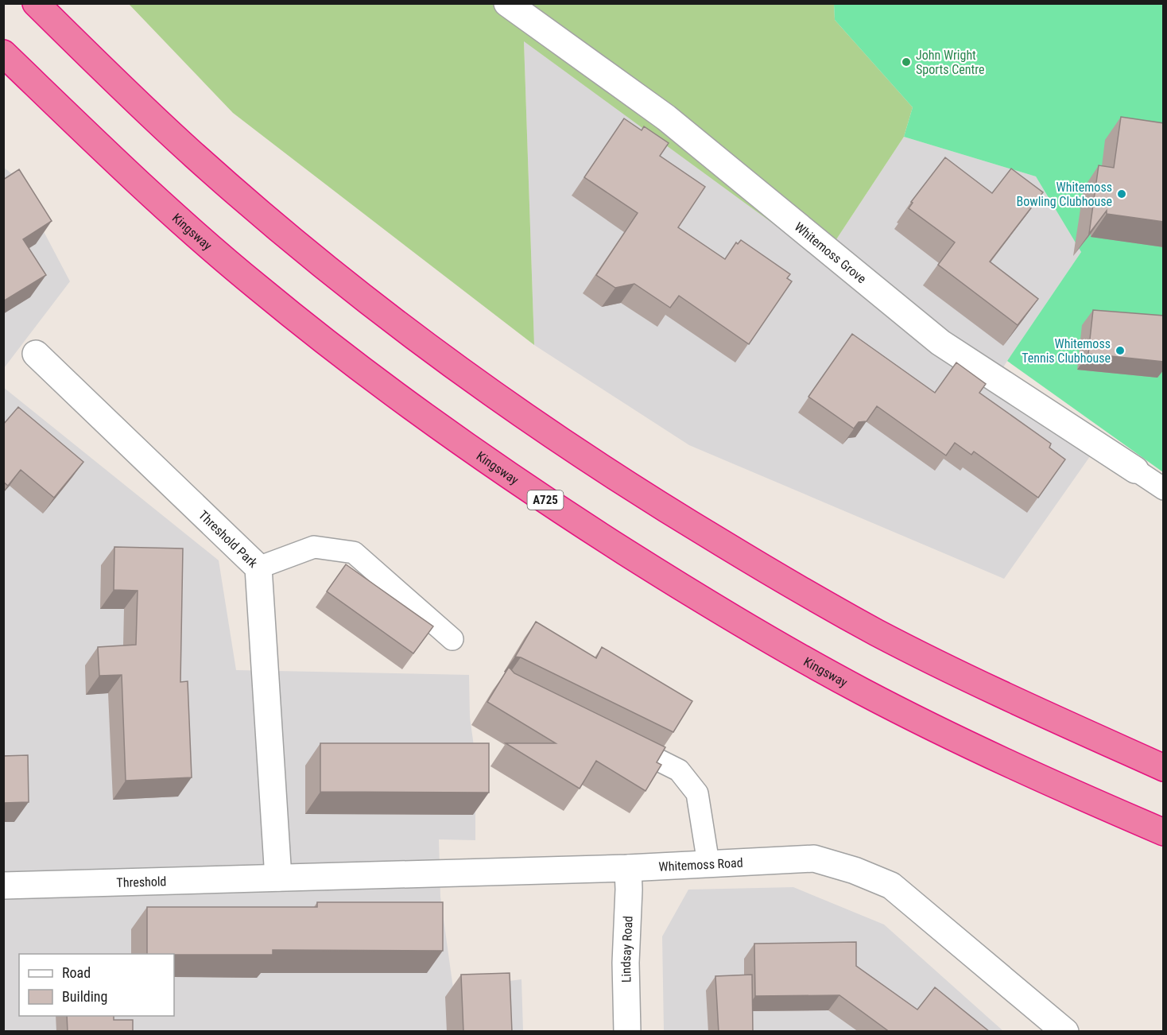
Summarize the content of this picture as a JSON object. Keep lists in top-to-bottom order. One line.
{"streets":{"highway":["Kingsway","A725"],"street":["Whitemoss Grove","Threshold Park","Whitemoss Road","Threshold","Lindsay Road"]},"crossings":[["Threshold Park","Whitemoss Road"],["Threshold Park","Threshold"],["Whitemoss Road","Threshold"],["Whitemoss Road","Lindsay Road"]],"places":["John Wright Sports Centre","Whitemoss Bowling Clubhouse","Whitemoss Tennis Clubhouse"],"legend":["Road","Building"]}
